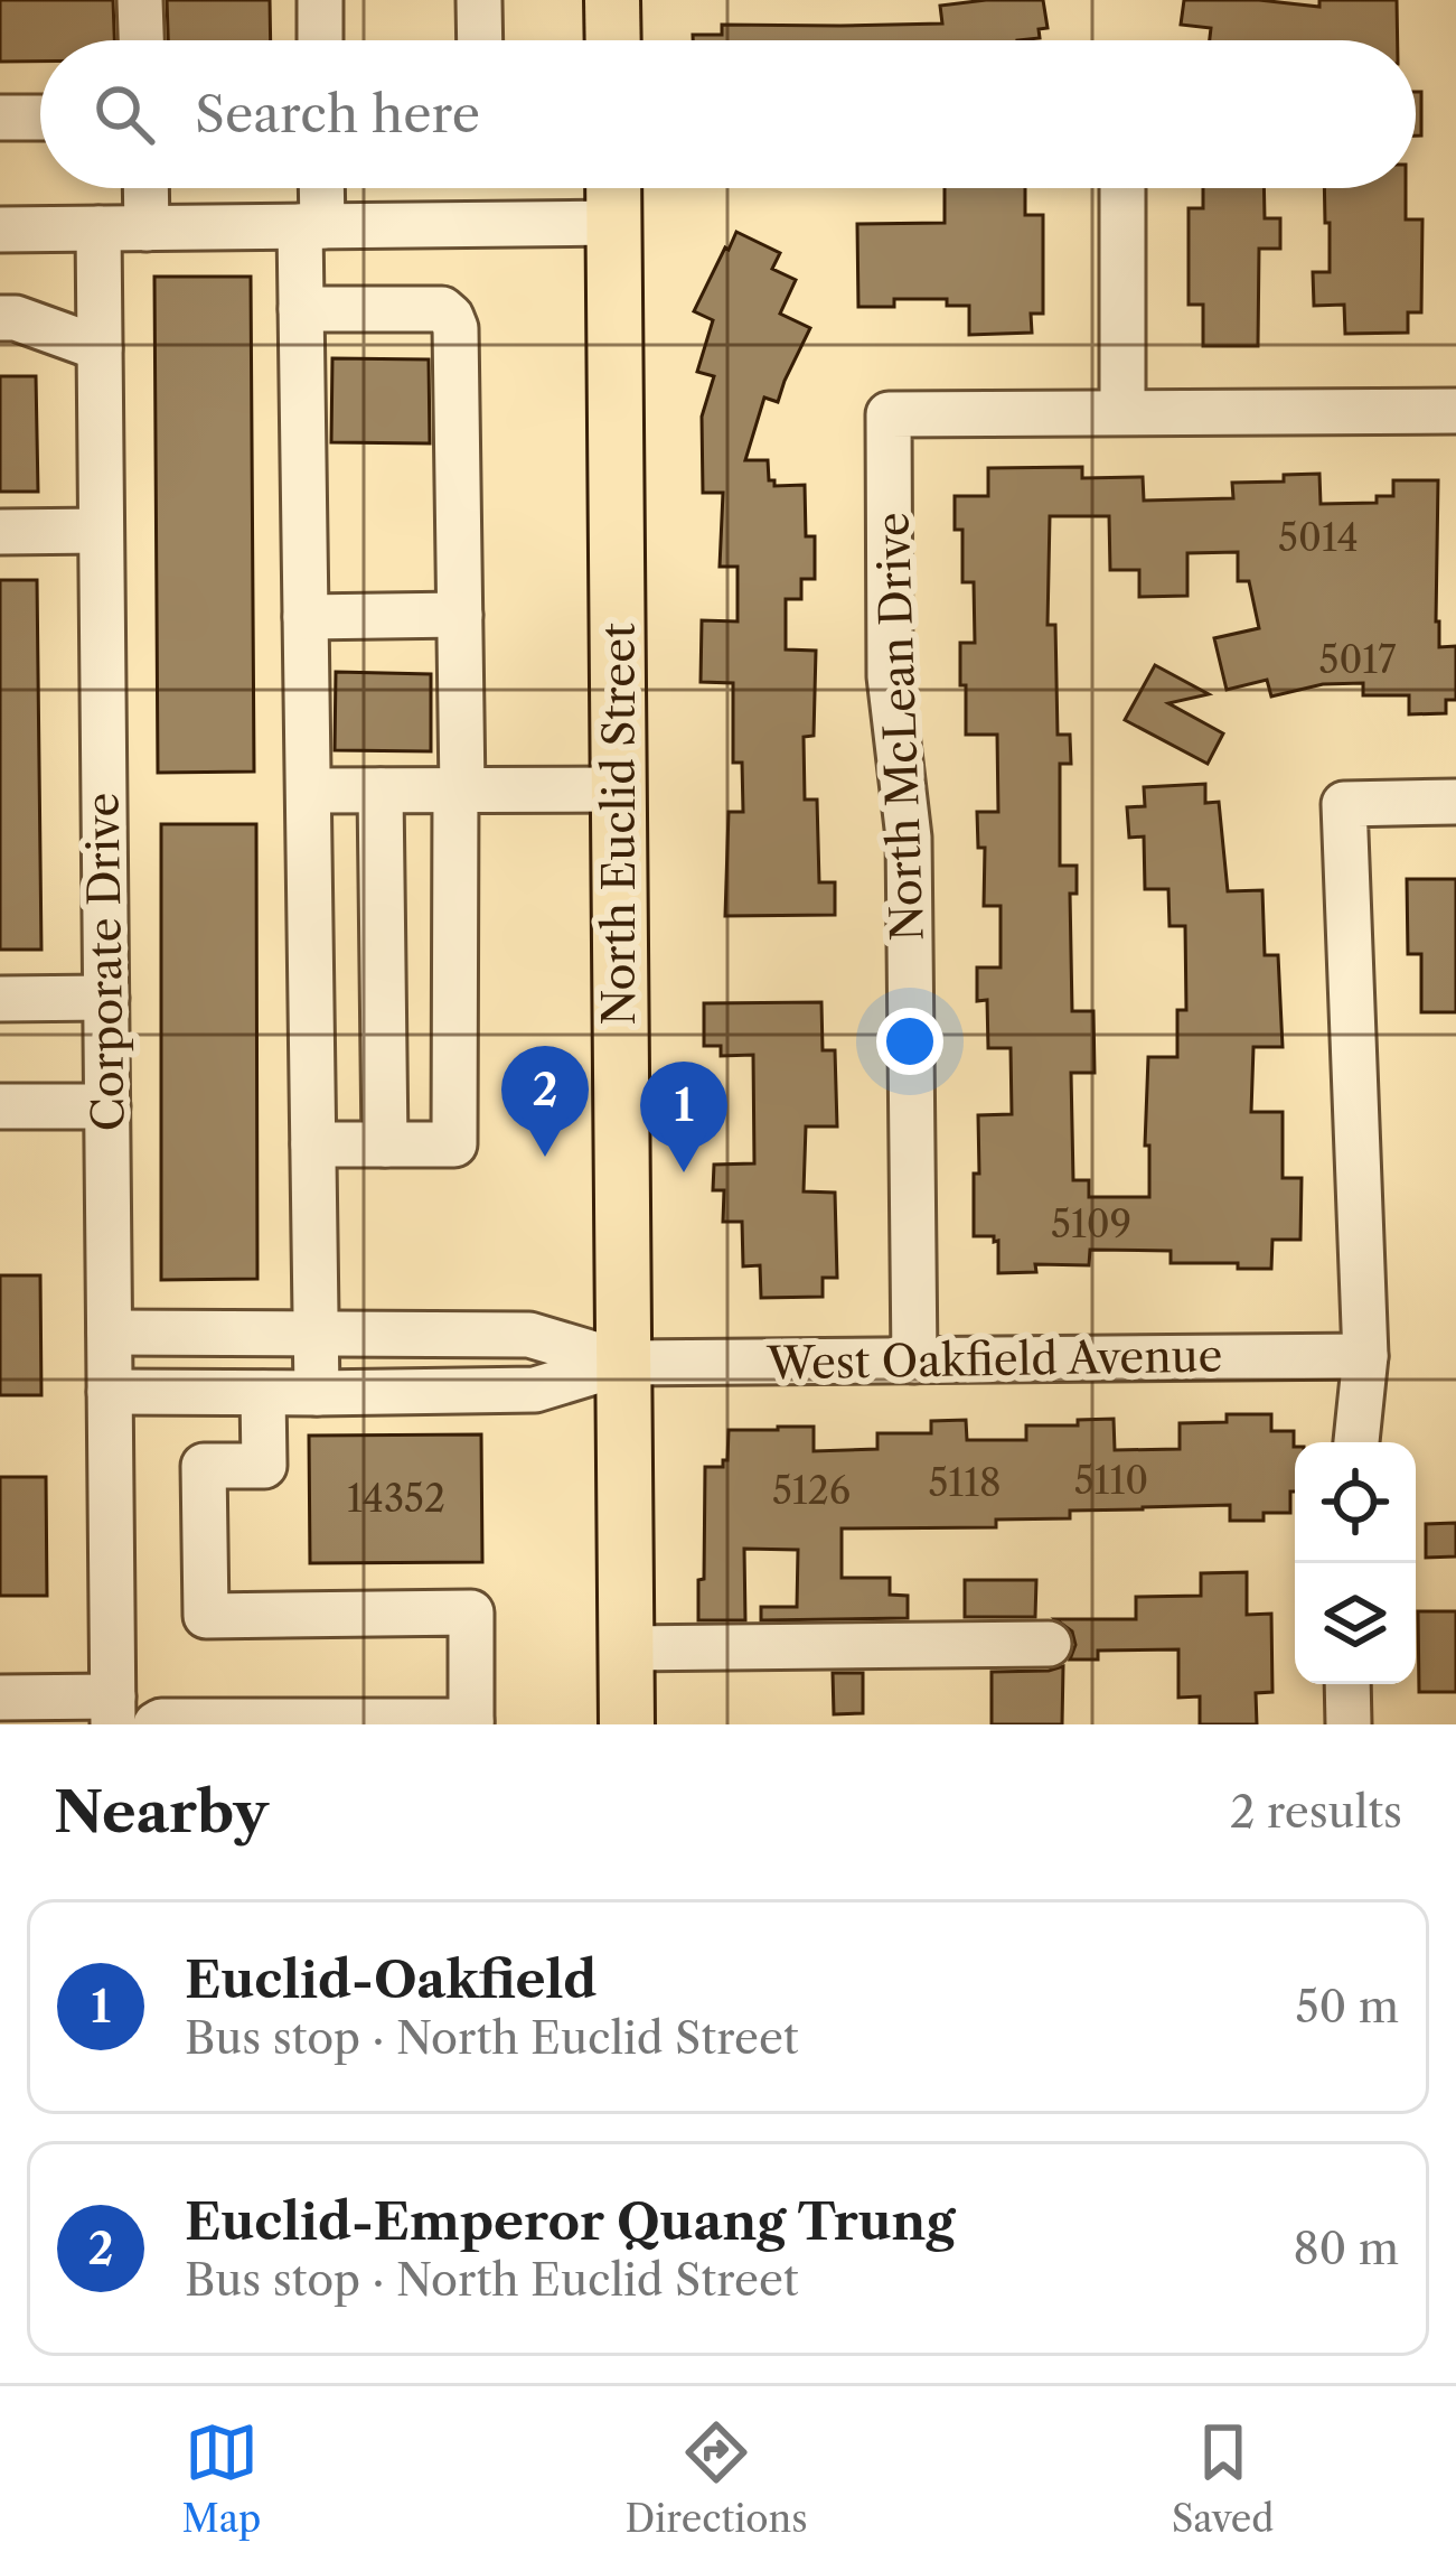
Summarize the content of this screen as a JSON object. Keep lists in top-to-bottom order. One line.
{"streets":{"main road":["North Euclid Street"],"street":["North McLean Drive","Corporate Drive","West Oakfield Avenue"]},"crossings":[["North McLean Drive","West Oakfield Avenue"],["North Euclid Street","West Oakfield Avenue"]],"house_numbers":["5014","5017","5109","5110","5118","5126","14352"],"page":{"search":"Search here","pins":["2","1"],"heading":["Nearby","2 results"],"list":[{"mark":"1","name":"Euclid-Oakfield","note":"Bus stop · North Euclid Street","value":"50 m"},{"mark":"2","name":"Euclid-Emperor Quang Trung","note":"Bus stop · North Euclid Street","value":"80 m"}],"nav":["Map","Directions","Saved"]}}
